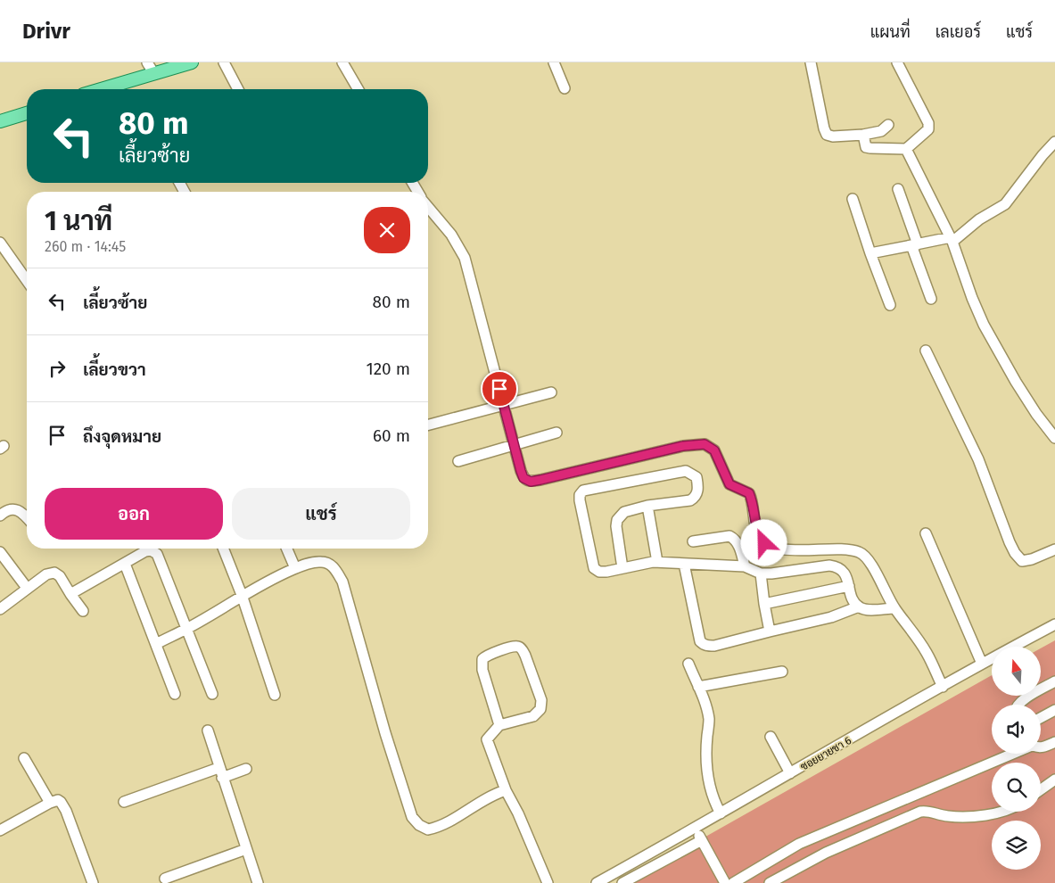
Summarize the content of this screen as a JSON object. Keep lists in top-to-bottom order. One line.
{"streets":{"street":["ซอยยายชา 6"]},"north":"top","page":{"header":"Drivr","nav":["แผนที่","เลเยอร์","แชร์"],"turn":["80 m","เลี้ยวซ้าย"],"heading":["1 นาที","260 m · 14:45"],"list":[{"name":"เลี้ยวซ้าย","value":"80 m"},{"name":"เลี้ยวขวา","value":"120 m"},{"name":"ถึงจุดหมาย","value":"60 m"}],"buttons":["ออก","แชร์"]}}
